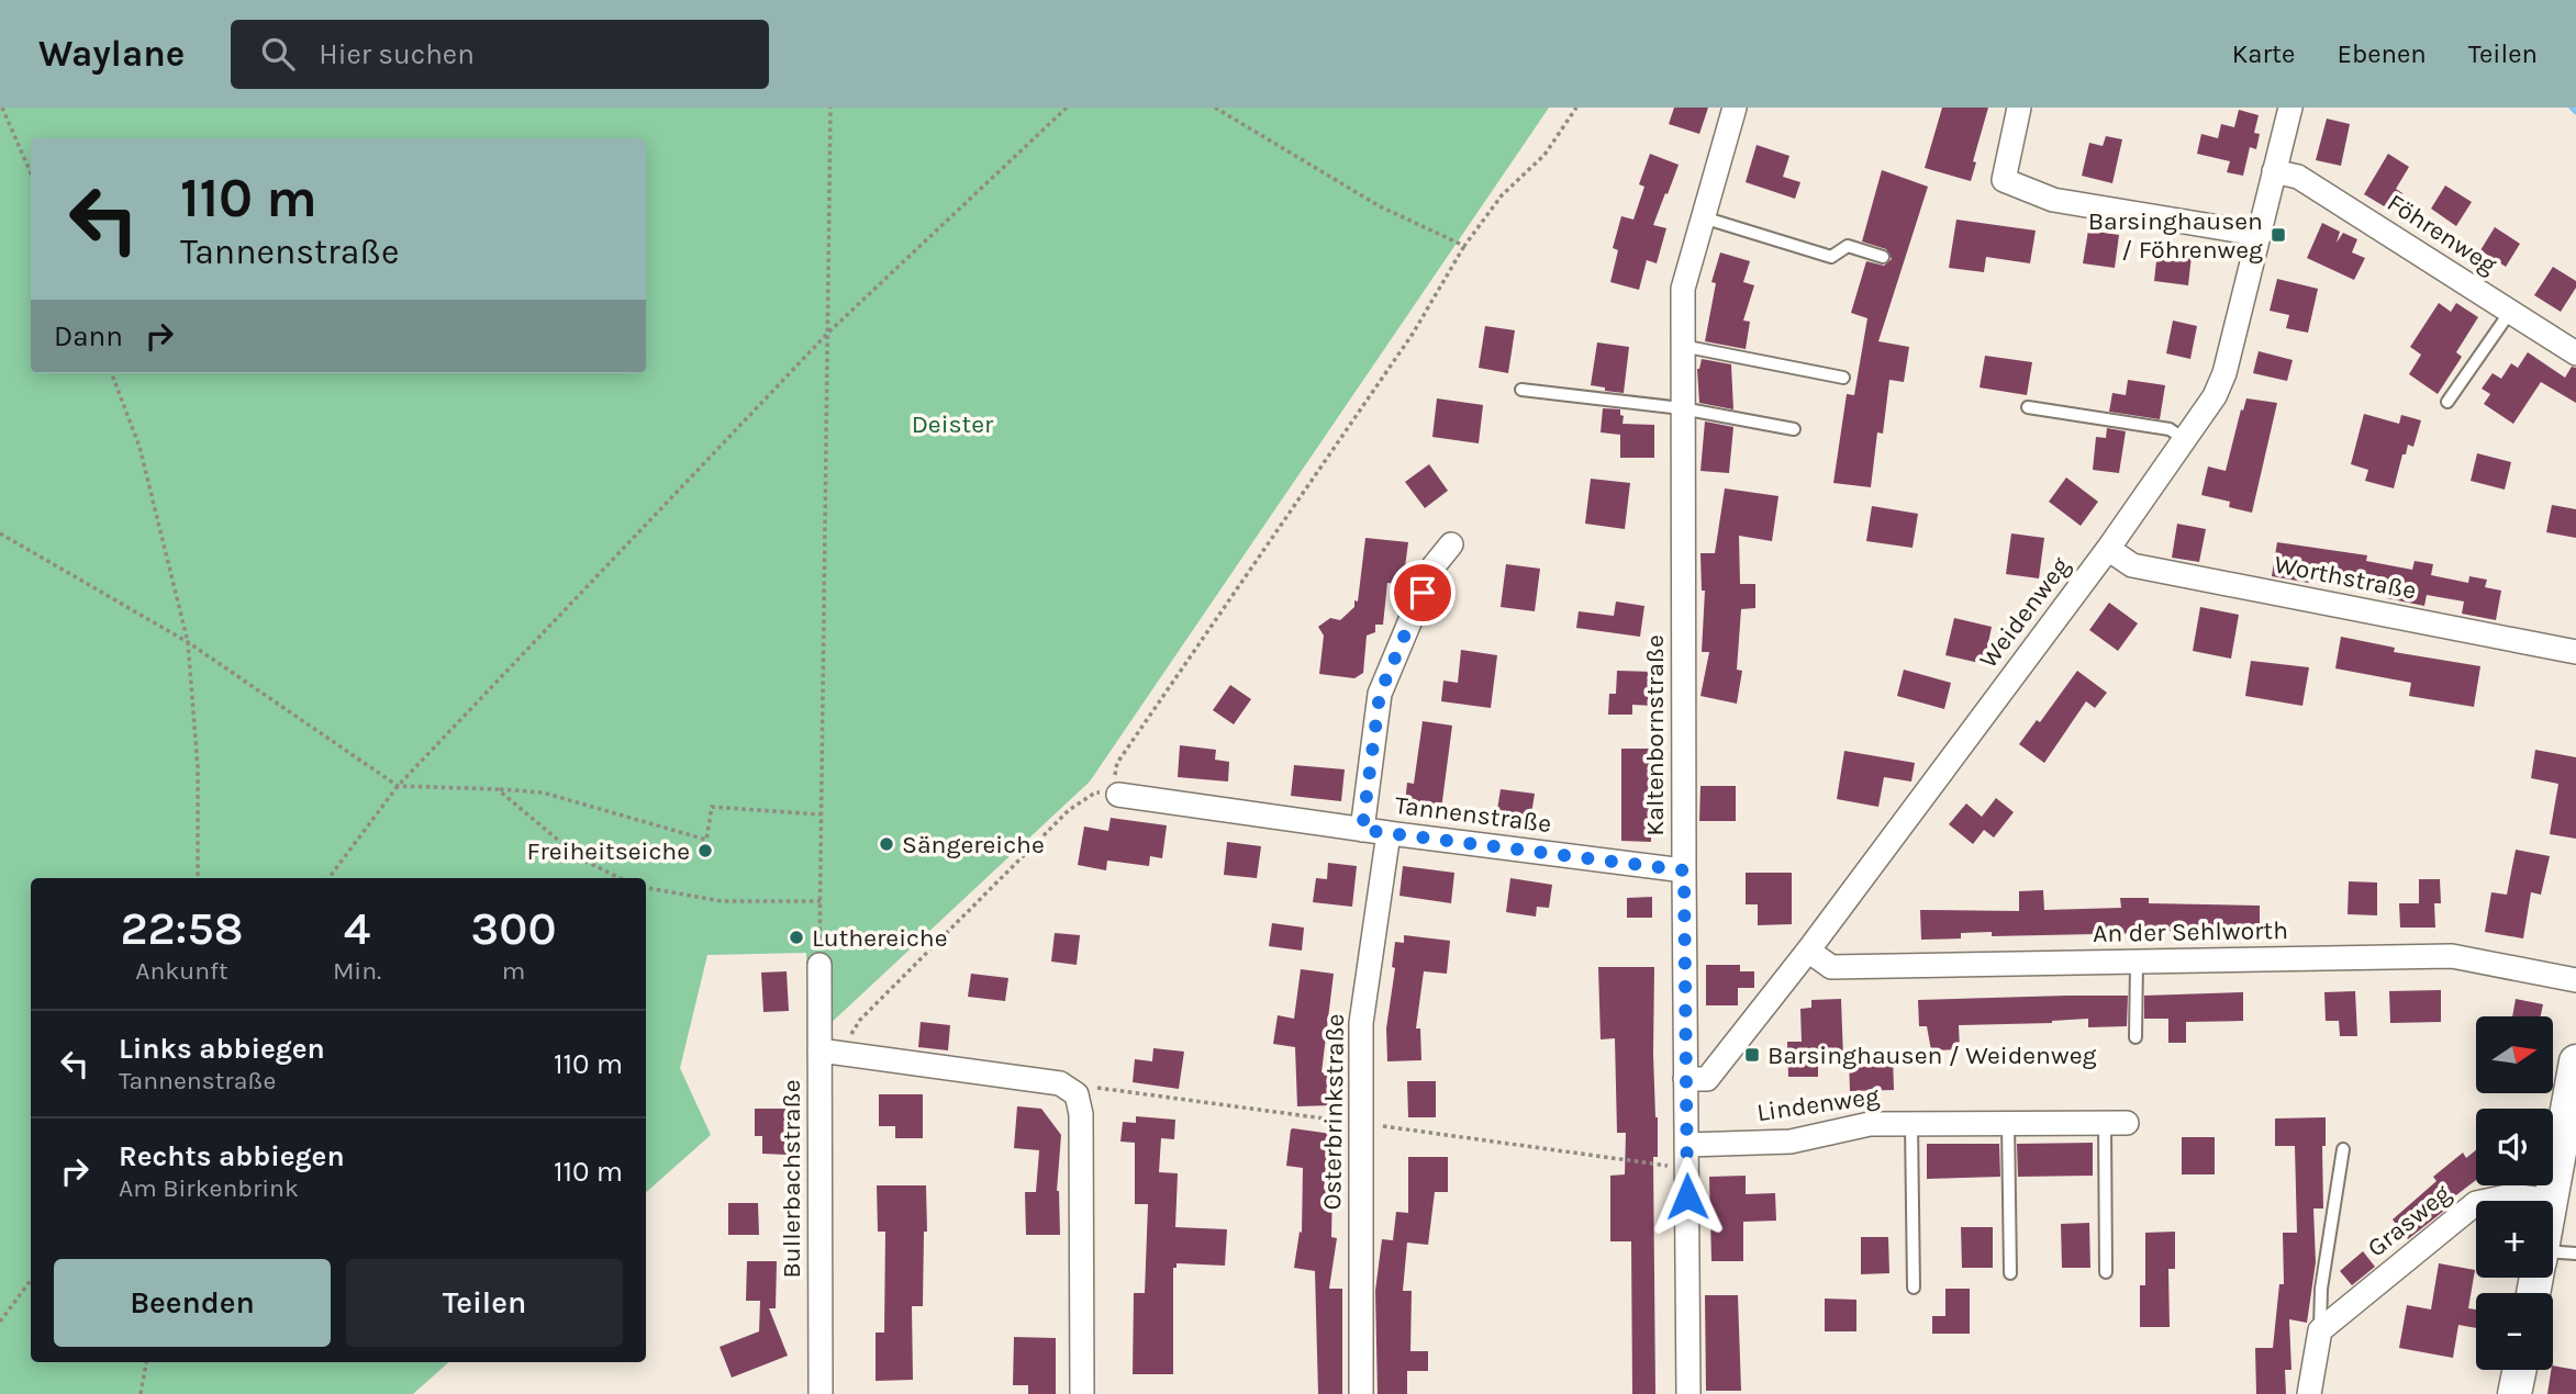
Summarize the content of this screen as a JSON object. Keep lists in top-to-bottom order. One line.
{"streets":{"street":["Föhrenweg","Worthstraße","Weidenweg","Kaltenbornstraße","Tannenstraße","An der Sehlworth","Lindenweg","Osterbrinkstraße","Bullerbachstraße","Grasweg"]},"crossings":[["Föhrenweg","Weidenweg"],["Worthstraße","Weidenweg"],["Weidenweg","Kaltenbornstraße"],["Weidenweg","An der Sehlworth"],["Kaltenbornstraße","Tannenstraße"],["Kaltenbornstraße","Lindenweg"],["Tannenstraße","Osterbrinkstraße"]],"parks":["Deister"],"places":{"transit":["Barsinghausen / Föhrenweg","Barsinghausen / Weidenweg"],"other":["Sängereiche","Freiheitseiche","Luthereiche"]},"north":"right","page":{"header":"Waylane","search":"Hier suchen","nav":["Karte","Ebenen","Teilen"],"turn":["110 m","Tannenstraße"],"then":"Dann","eta":["22:58","Ankunft","4","Min.","300","m"],"list":[{"name":"Links abbiegen","note":"Tannenstraße","value":"110 m"},{"name":"Rechts abbiegen","note":"Am Birkenbrink","value":"110 m"}],"map_buttons":["+","−"],"buttons":["Beenden","Teilen"]}}
